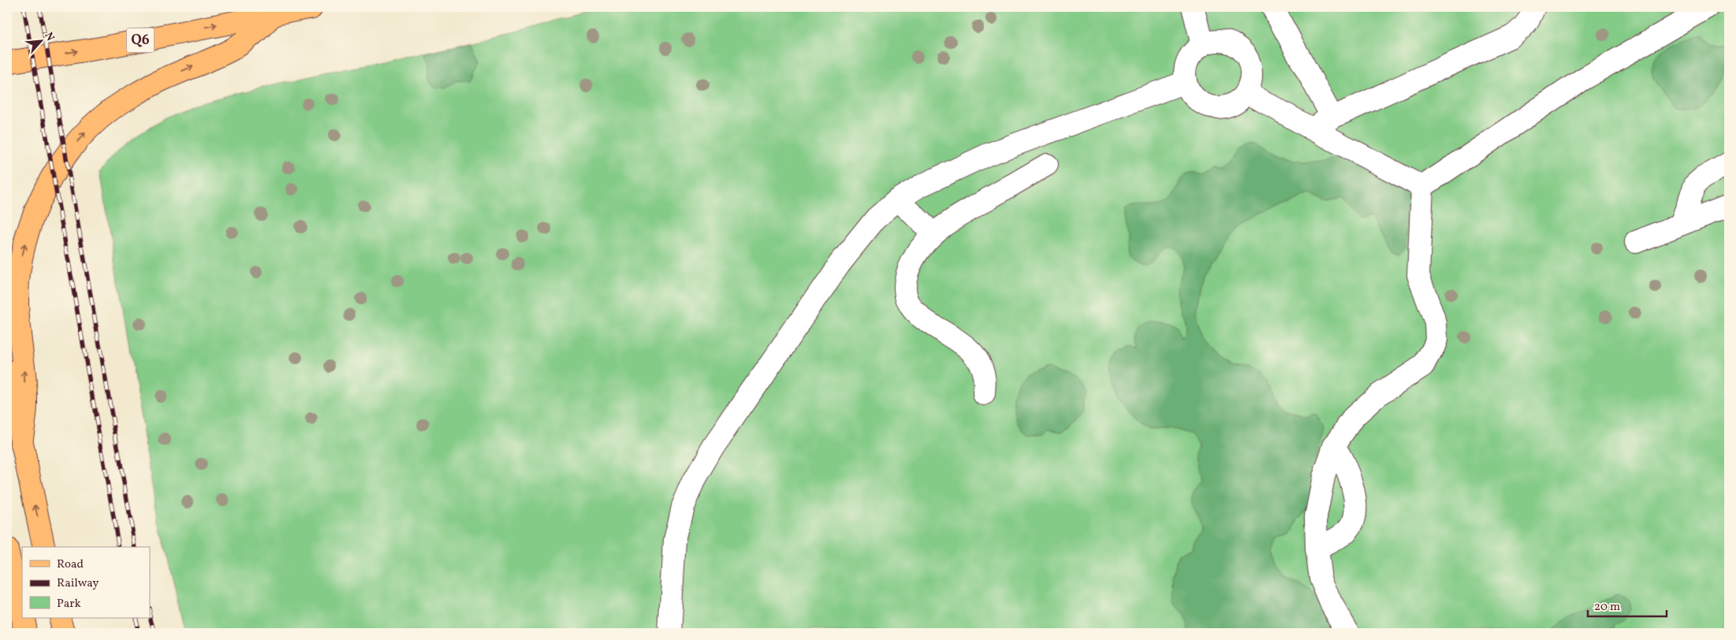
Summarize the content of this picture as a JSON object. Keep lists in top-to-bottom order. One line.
{"streets":{"main road":["Q6"]},"legend":["Road","Railway","Park"],"scale_bar":"20 m","north":"top right"}
